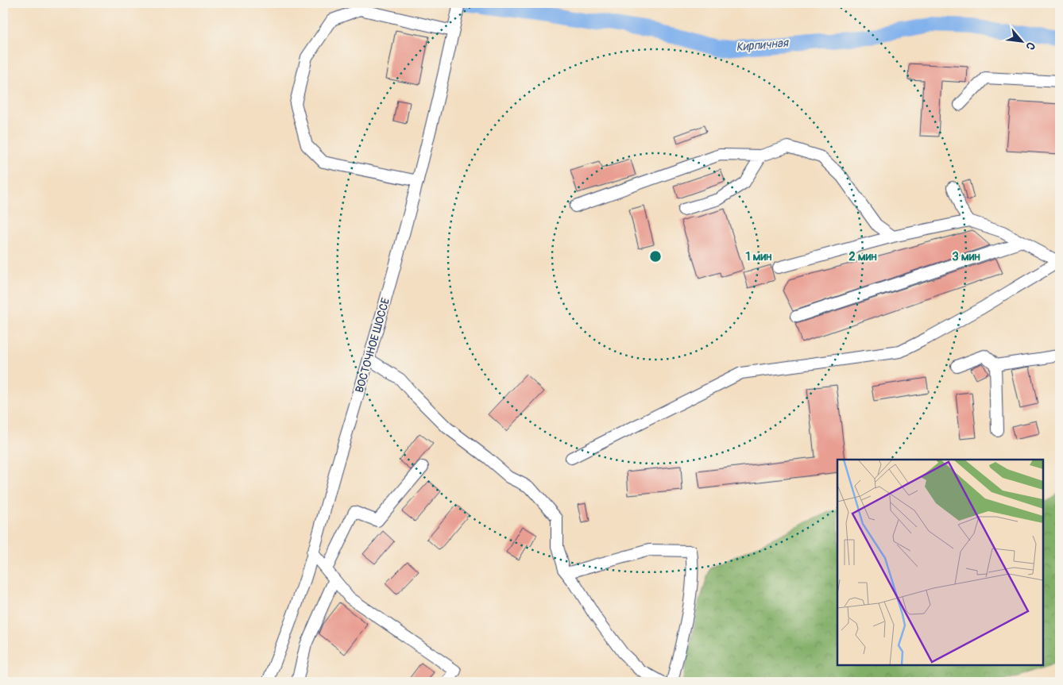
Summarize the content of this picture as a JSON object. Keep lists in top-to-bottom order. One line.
{"streets":{"street":["ВОСТОЧНОЕ ШОССЕ"]},"water":["Кирпичная"],"north":"bottom right","rings":["1 мин","2 мин","3 мин"]}
